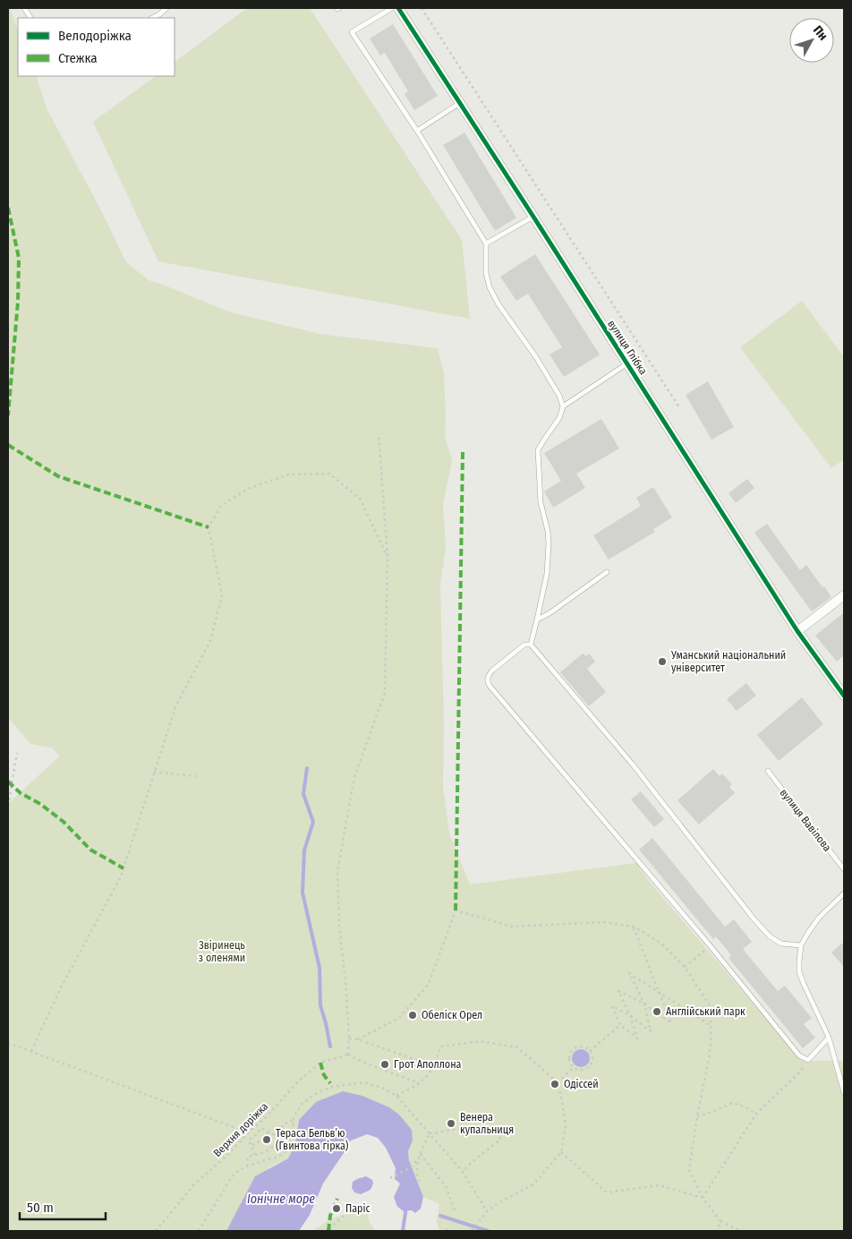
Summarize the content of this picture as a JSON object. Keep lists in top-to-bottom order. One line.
{"streets":{"street":["вулиця Глібка"],"lane":["вулиця Вавілова"],"path":["Верхня доріжка"]},"water":["Іонічне море"],"parks":["Звіринець з оленями"],"places":["Уманський національний університет","Англійський парк","Обеліск Орел","Грот Аполлона","Одіссей","Венера купальниця","Тераса Бельв’ю (Гвинтова гірка)","Паріс"],"legend":["Велодоріжка","Стежка"],"scale_bar":"50 m","north":"top right"}
